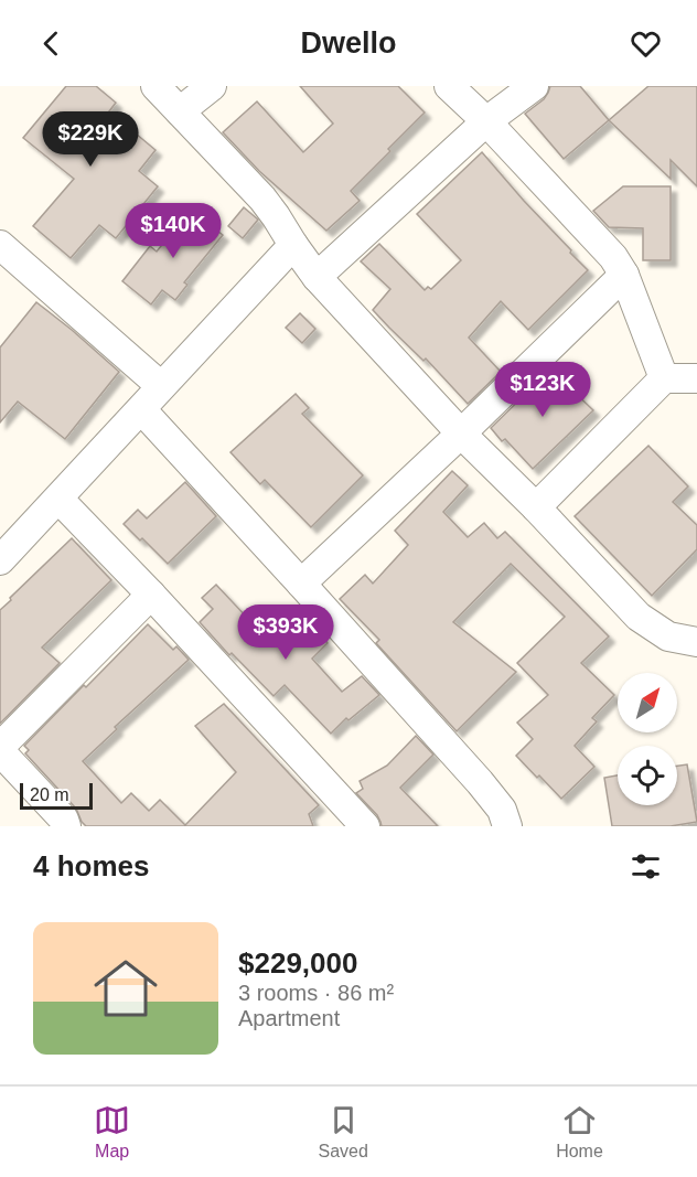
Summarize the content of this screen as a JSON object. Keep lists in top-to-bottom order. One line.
{"scale_bar":"20 m","north":"top right","page":{"header":"Dwello","price":["$229K","$140K","$123K","$393K"],"scale":"20 m","heading":"4 homes","list":[{"name":"$229,000","note":"3 rooms · 86 m² · Apartment"}],"tabs":["Map","Saved","Home"]}}
